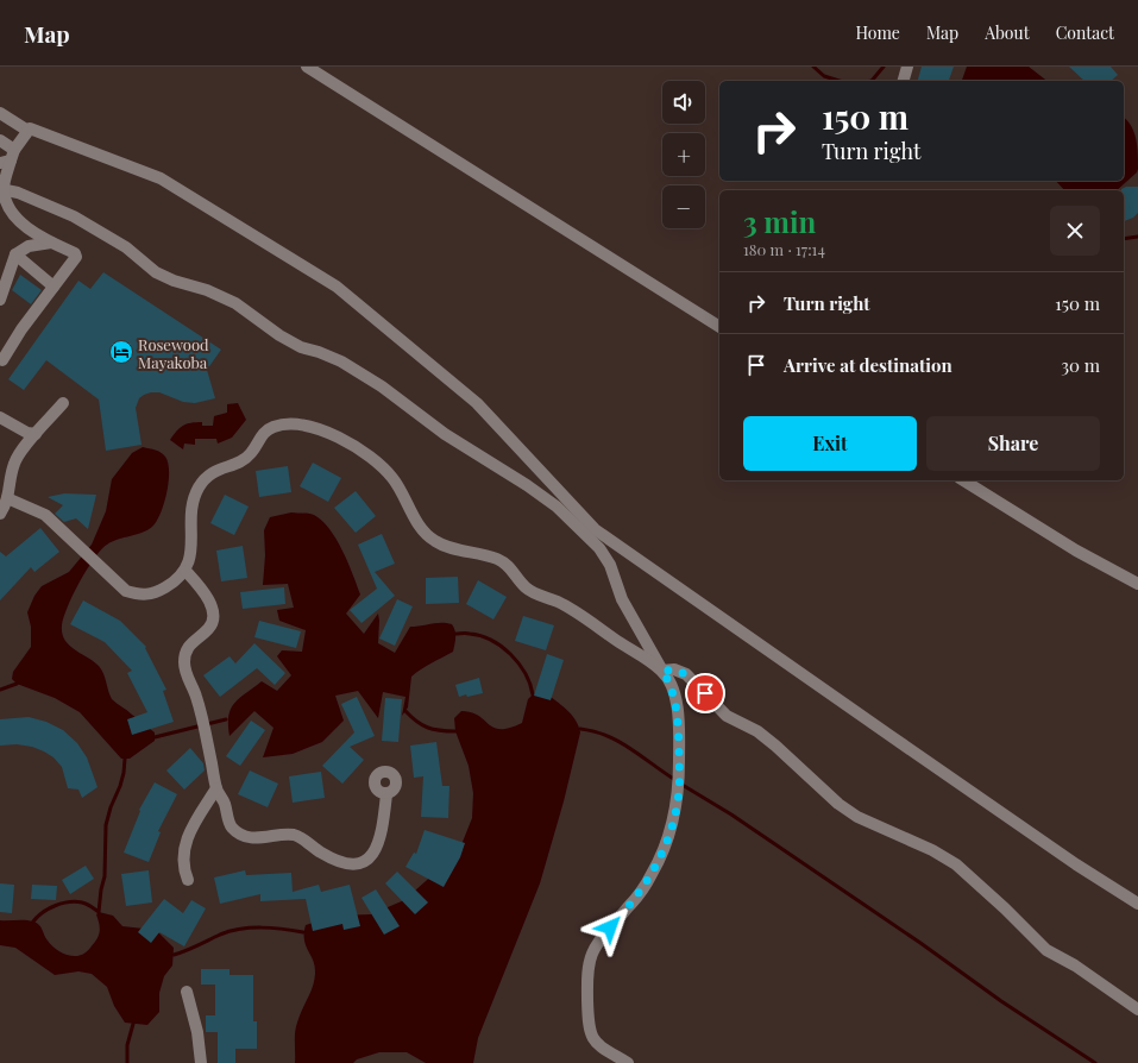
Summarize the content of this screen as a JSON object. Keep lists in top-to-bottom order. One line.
{"places":{"hotel":["Rosewood Mayakoba"]},"page":{"header":"Map","nav":["Home","Map","About","Contact"],"map_buttons":["+","−"],"turn":["150 m","Turn right"],"heading":["3 min","180 m · 17:14"],"list":[{"name":"Turn right","value":"150 m"},{"name":"Arrive at destination","value":"30 m"}],"buttons":["Exit","Share"]}}
